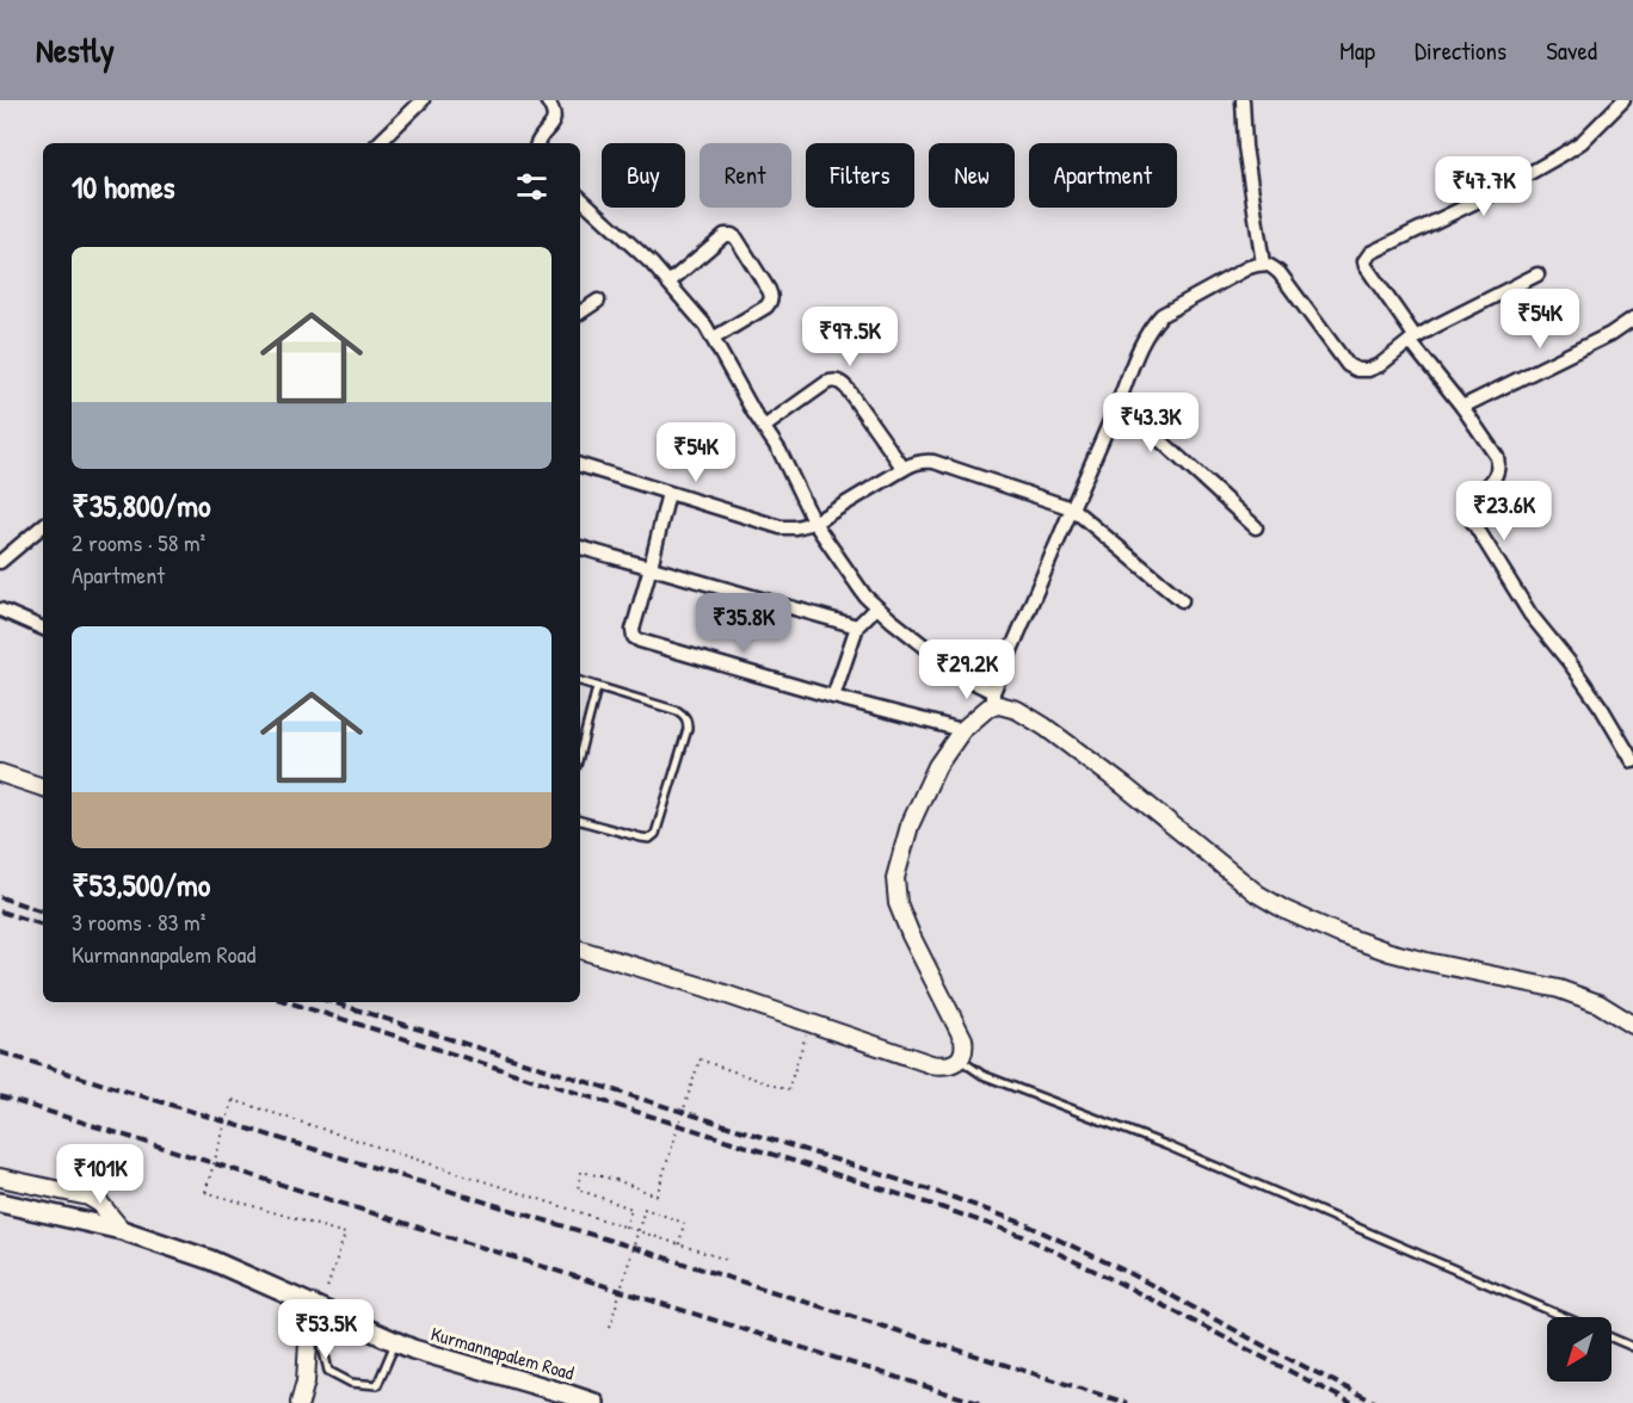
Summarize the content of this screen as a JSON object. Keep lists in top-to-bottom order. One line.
{"streets":{"main road":["Kurmannapalem Road"]},"north":"bottom left","page":{"header":"Nestly","nav":["Map","Directions","Saved"],"chip":["Buy","Rent","Filters","New","Apartment"],"heading":"10 homes","price":["₹47.7K","₹54K","₹97.5K","₹43.3K","₹54K","₹23.6K","₹35.8K","₹29.2K","₹101K","₹53.5K"],"list":[{"name":"₹35,800/mo","note":"2 rooms · 58 m² · Apartment"},{"name":"₹53,500/mo","note":"3 rooms · 83 m² · Kurmannapalem Road"}]}}
